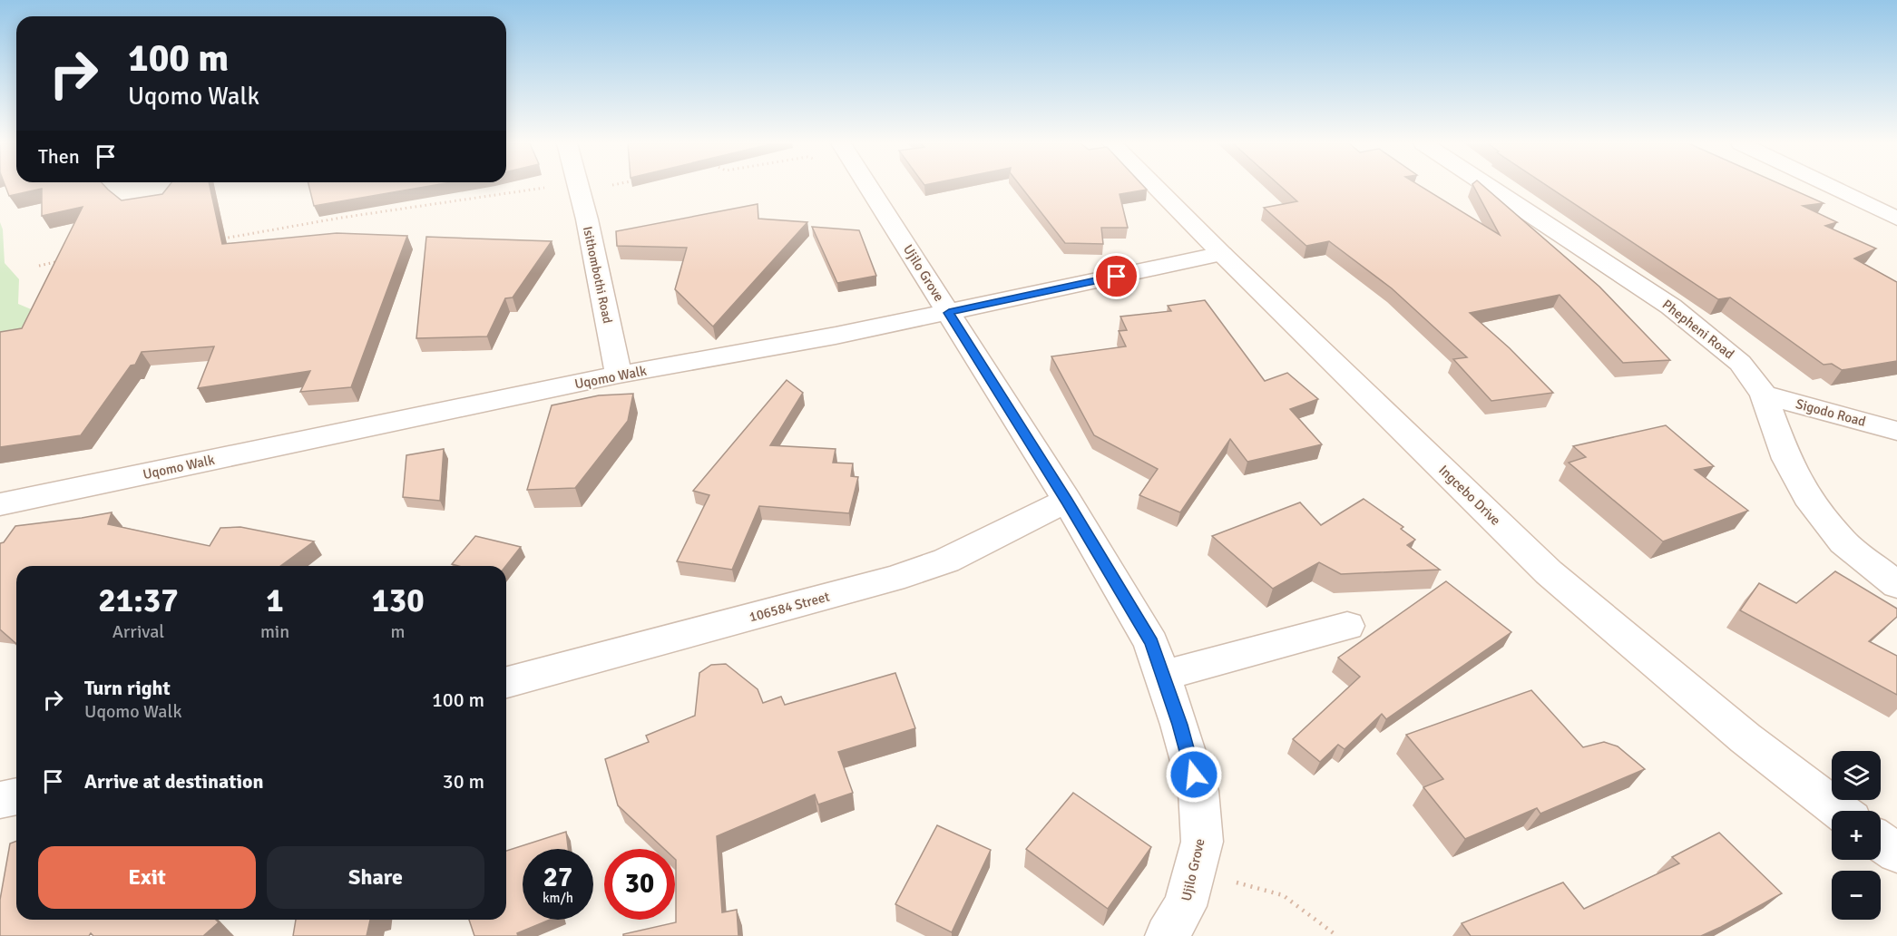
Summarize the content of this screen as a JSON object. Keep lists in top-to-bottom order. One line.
{"streets":{"street":["Ujilo Grove","Isithombothi Road","Phepheni Road","Uqomo Walk","Sigodo Road","Ingcebo Drive","106584 Street"]},"crossings":[["Ujilo Grove","Uqomo Walk"],["Ujilo Grove","106584 Street"],["Isithombothi Road","Uqomo Walk"],["Phepheni Road","Sigodo Road"],["Uqomo Walk","Ingcebo Drive"]],"page":{"turn":["100 m","Uqomo Walk"],"then":"Then","eta":["21:37","Arrival","1","min","130","m"],"list":[{"name":"Turn right","note":"Uqomo Walk","value":"100 m"},{"name":"Arrive at destination","value":"30 m"}],"map_buttons":["+","−"],"buttons":["Exit","Share"],"speed":"27 km/h","limit":"30"}}
